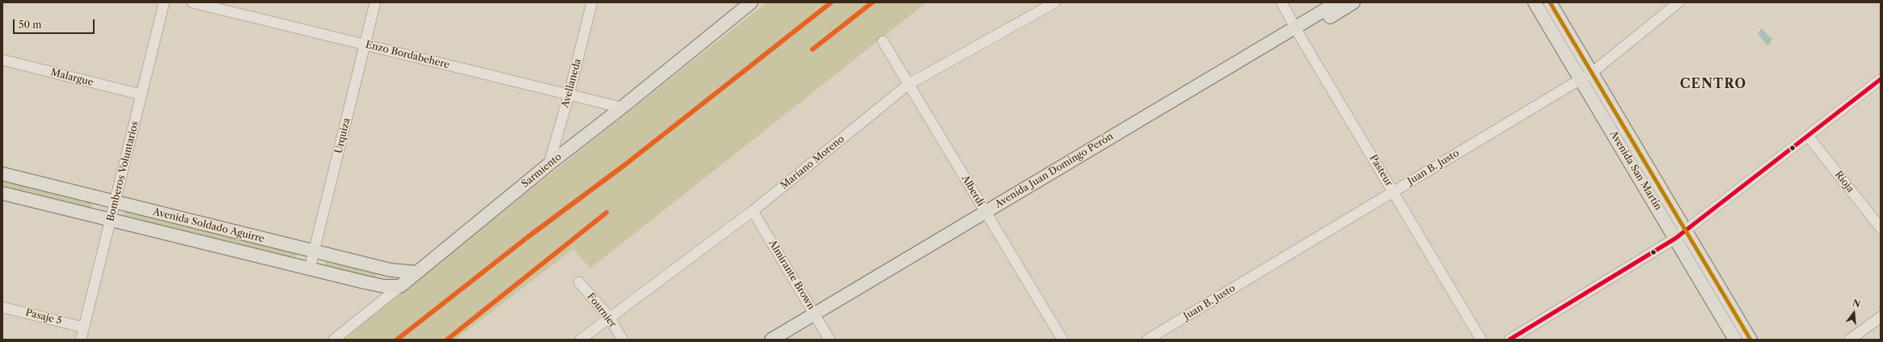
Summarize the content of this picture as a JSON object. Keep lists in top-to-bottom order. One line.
{"streets":{"main road":["Sarmiento","Avenida Juan Domingo Perón","Avenida San Martín","Avenida Soldado Aguirre"],"street":["Enzo Bordabehere","Malargue","Avellaneda","Urquiza","Mariano Moreno","Juan B. Justo","Pasteur","Bomberos Voluntarios","Rioja","Alberdi","Almirante Brown","Fournier","Pasaje 5"]},"crossings":[["Enzo Bordabehere","Avellaneda"],["Enzo Bordabehere","Urquiza"],["Enzo Bordabehere","Sarmiento"],["Malargue","Bomberos Voluntarios"],["Avellaneda","Sarmiento"],["Urquiza","Avenida Soldado Aguirre"],["Mariano Moreno","Alberdi"],["Mariano Moreno","Almirante Brown"],["Mariano Moreno","Fournier"],["Juan B. Justo","Pasteur"],["Juan B. Justo","Avenida San Martín"],["Sarmiento","Avenida Soldado Aguirre"],["Avenida Juan Domingo Perón","Pasteur"],["Avenida Juan Domingo Perón","Alberdi"],["Avenida Juan Domingo Perón","Almirante Brown"],["Bomberos Voluntarios","Avenida Soldado Aguirre"],["Bomberos Voluntarios","Pasaje 5"]],"districts":["CENTRO"],"scale_bar":"50 m","north":"top"}
